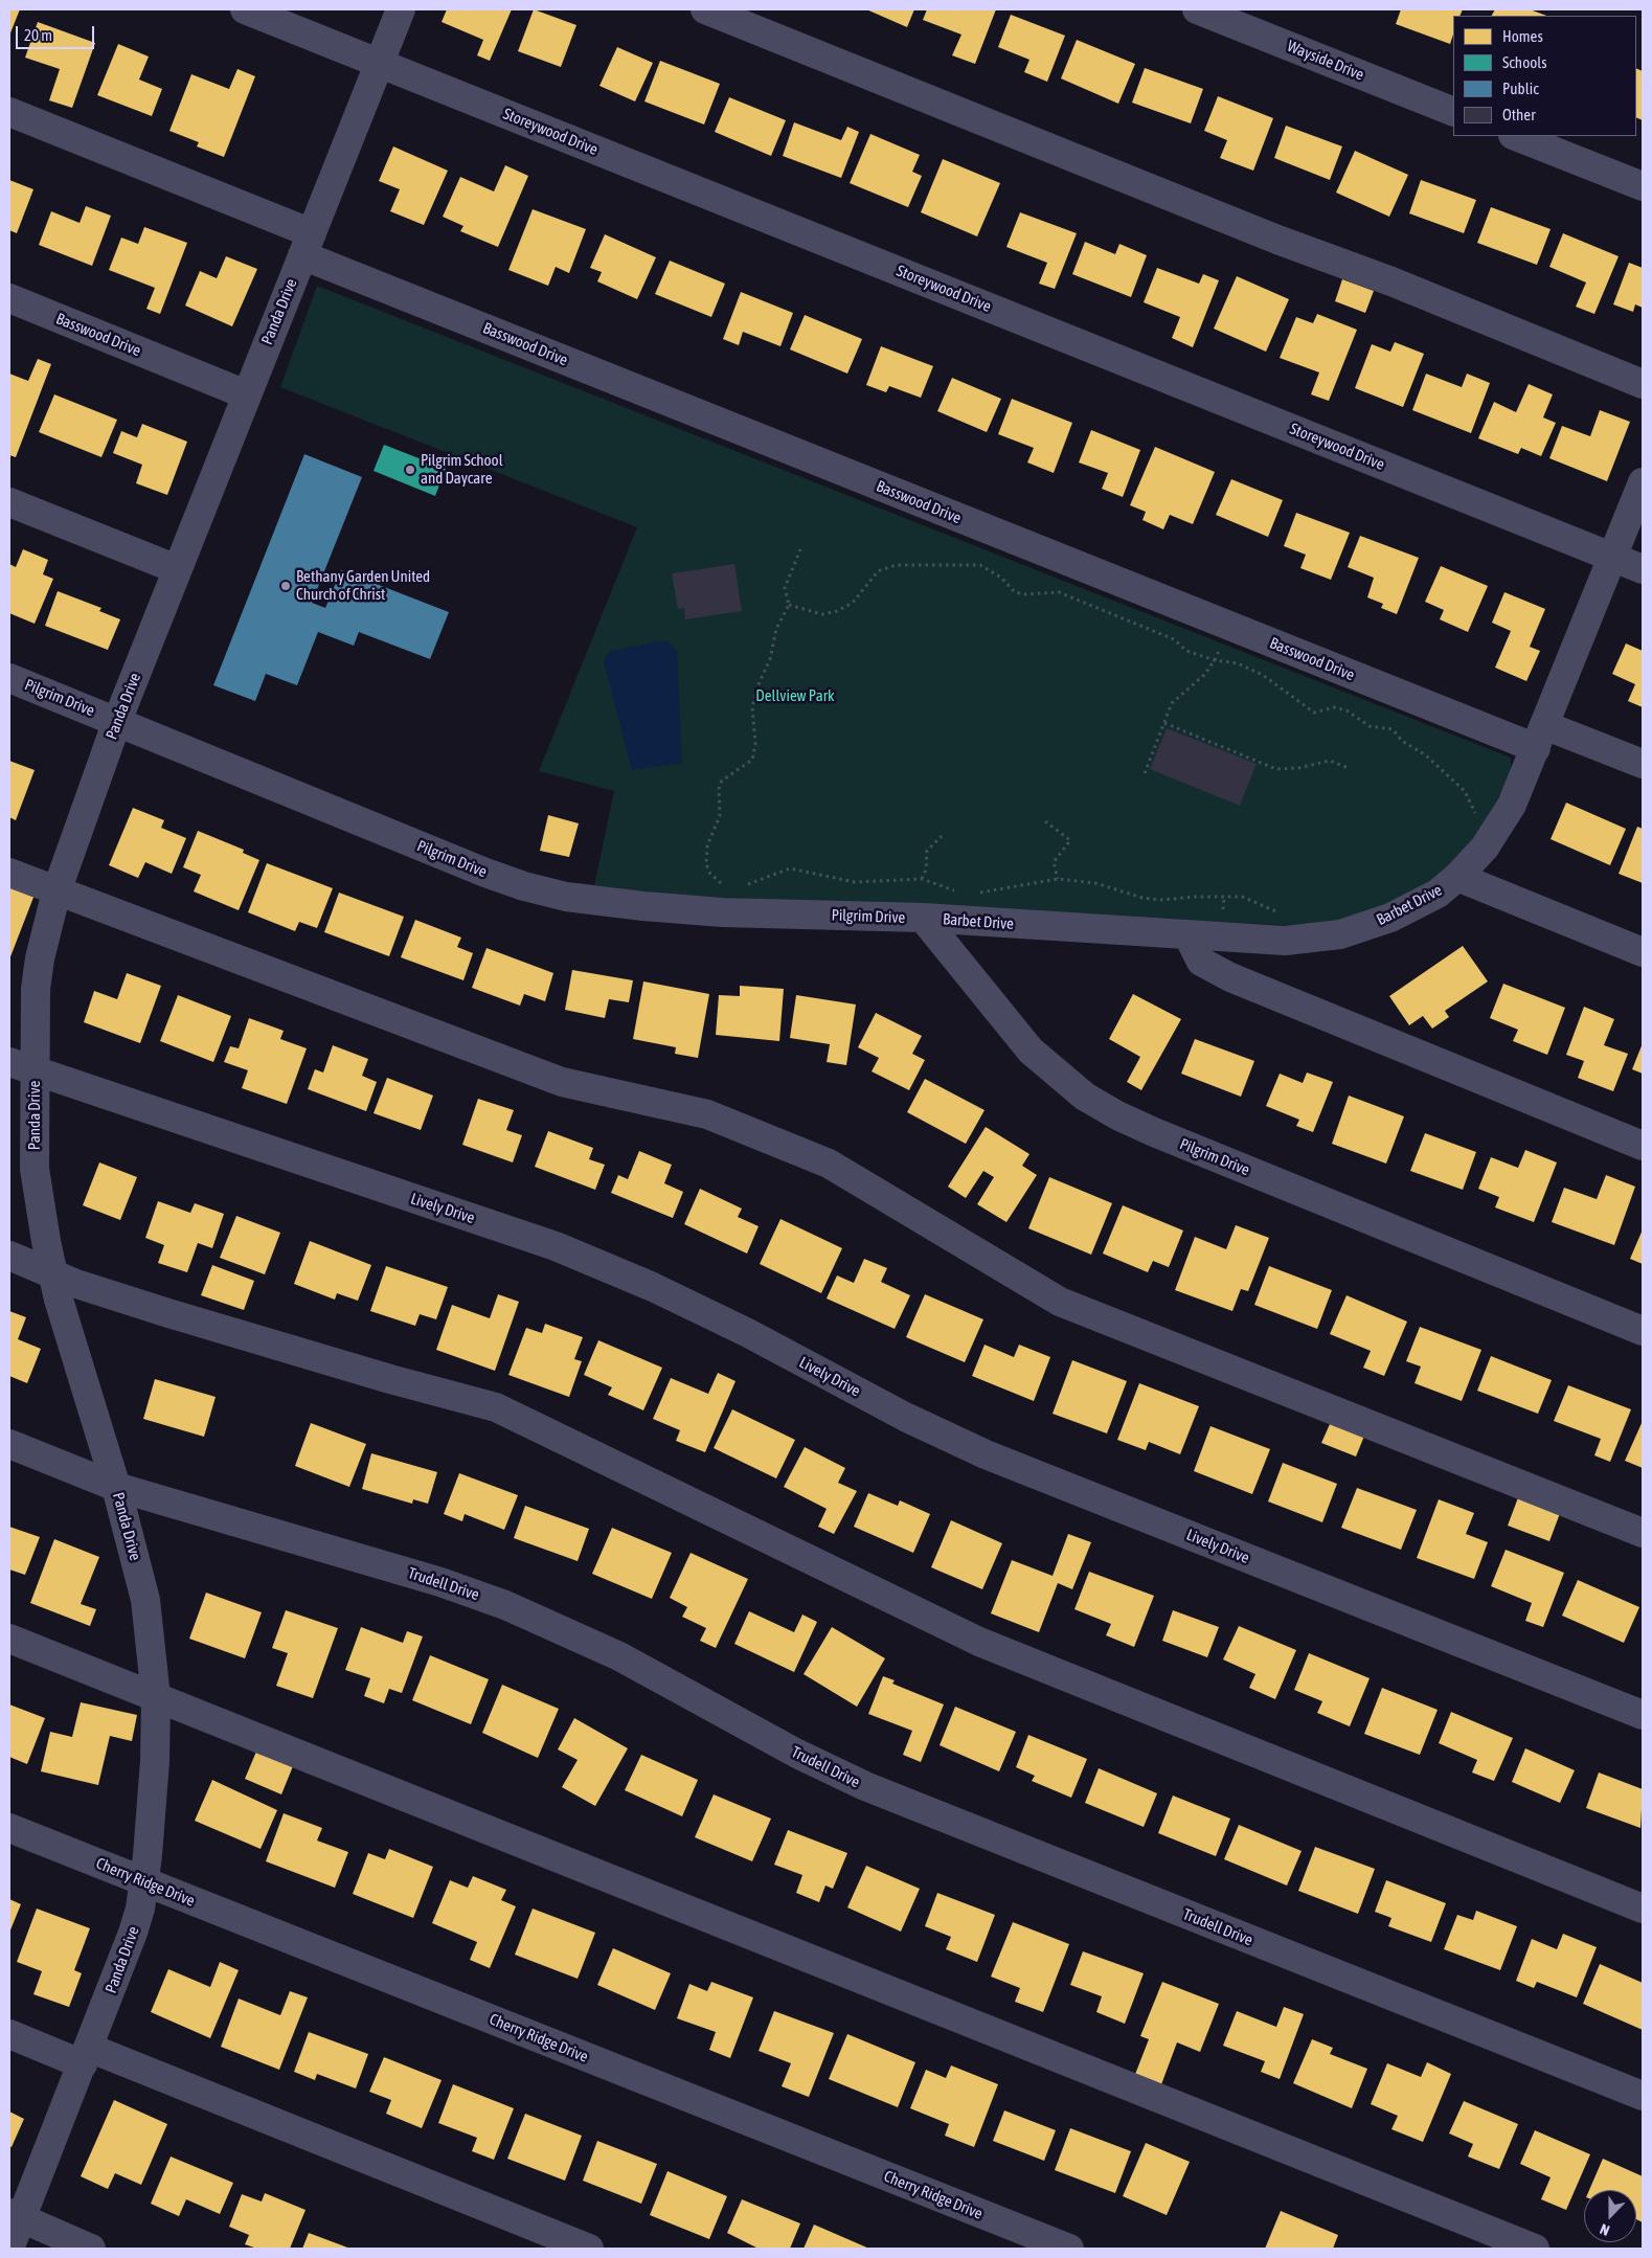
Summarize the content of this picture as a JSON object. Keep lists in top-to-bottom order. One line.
{"streets":{"street":["Wayside Drive","Storeywood Drive","Panda Drive","Basswood Drive","Pilgrim Drive","Barbet Drive","Lively Drive","Trudell Drive","Cherry Ridge Drive"]},"crossings":[["Storeywood Drive","Panda Drive"],["Storeywood Drive","Barbet Drive"],["Panda Drive","Basswood Drive"],["Panda Drive","Pilgrim Drive"],["Panda Drive","Lively Drive"],["Panda Drive","Trudell Drive"],["Panda Drive","Cherry Ridge Drive"],["Basswood Drive","Barbet Drive"],["Pilgrim Drive","Barbet Drive"]],"parks":["Dellview Park"],"places":["Pilgrim School and Daycare","Bethany Garden United Church of Christ"],"legend":["Homes","Schools","Public","Other"],"scale_bar":"20 m","north":"bottom"}
